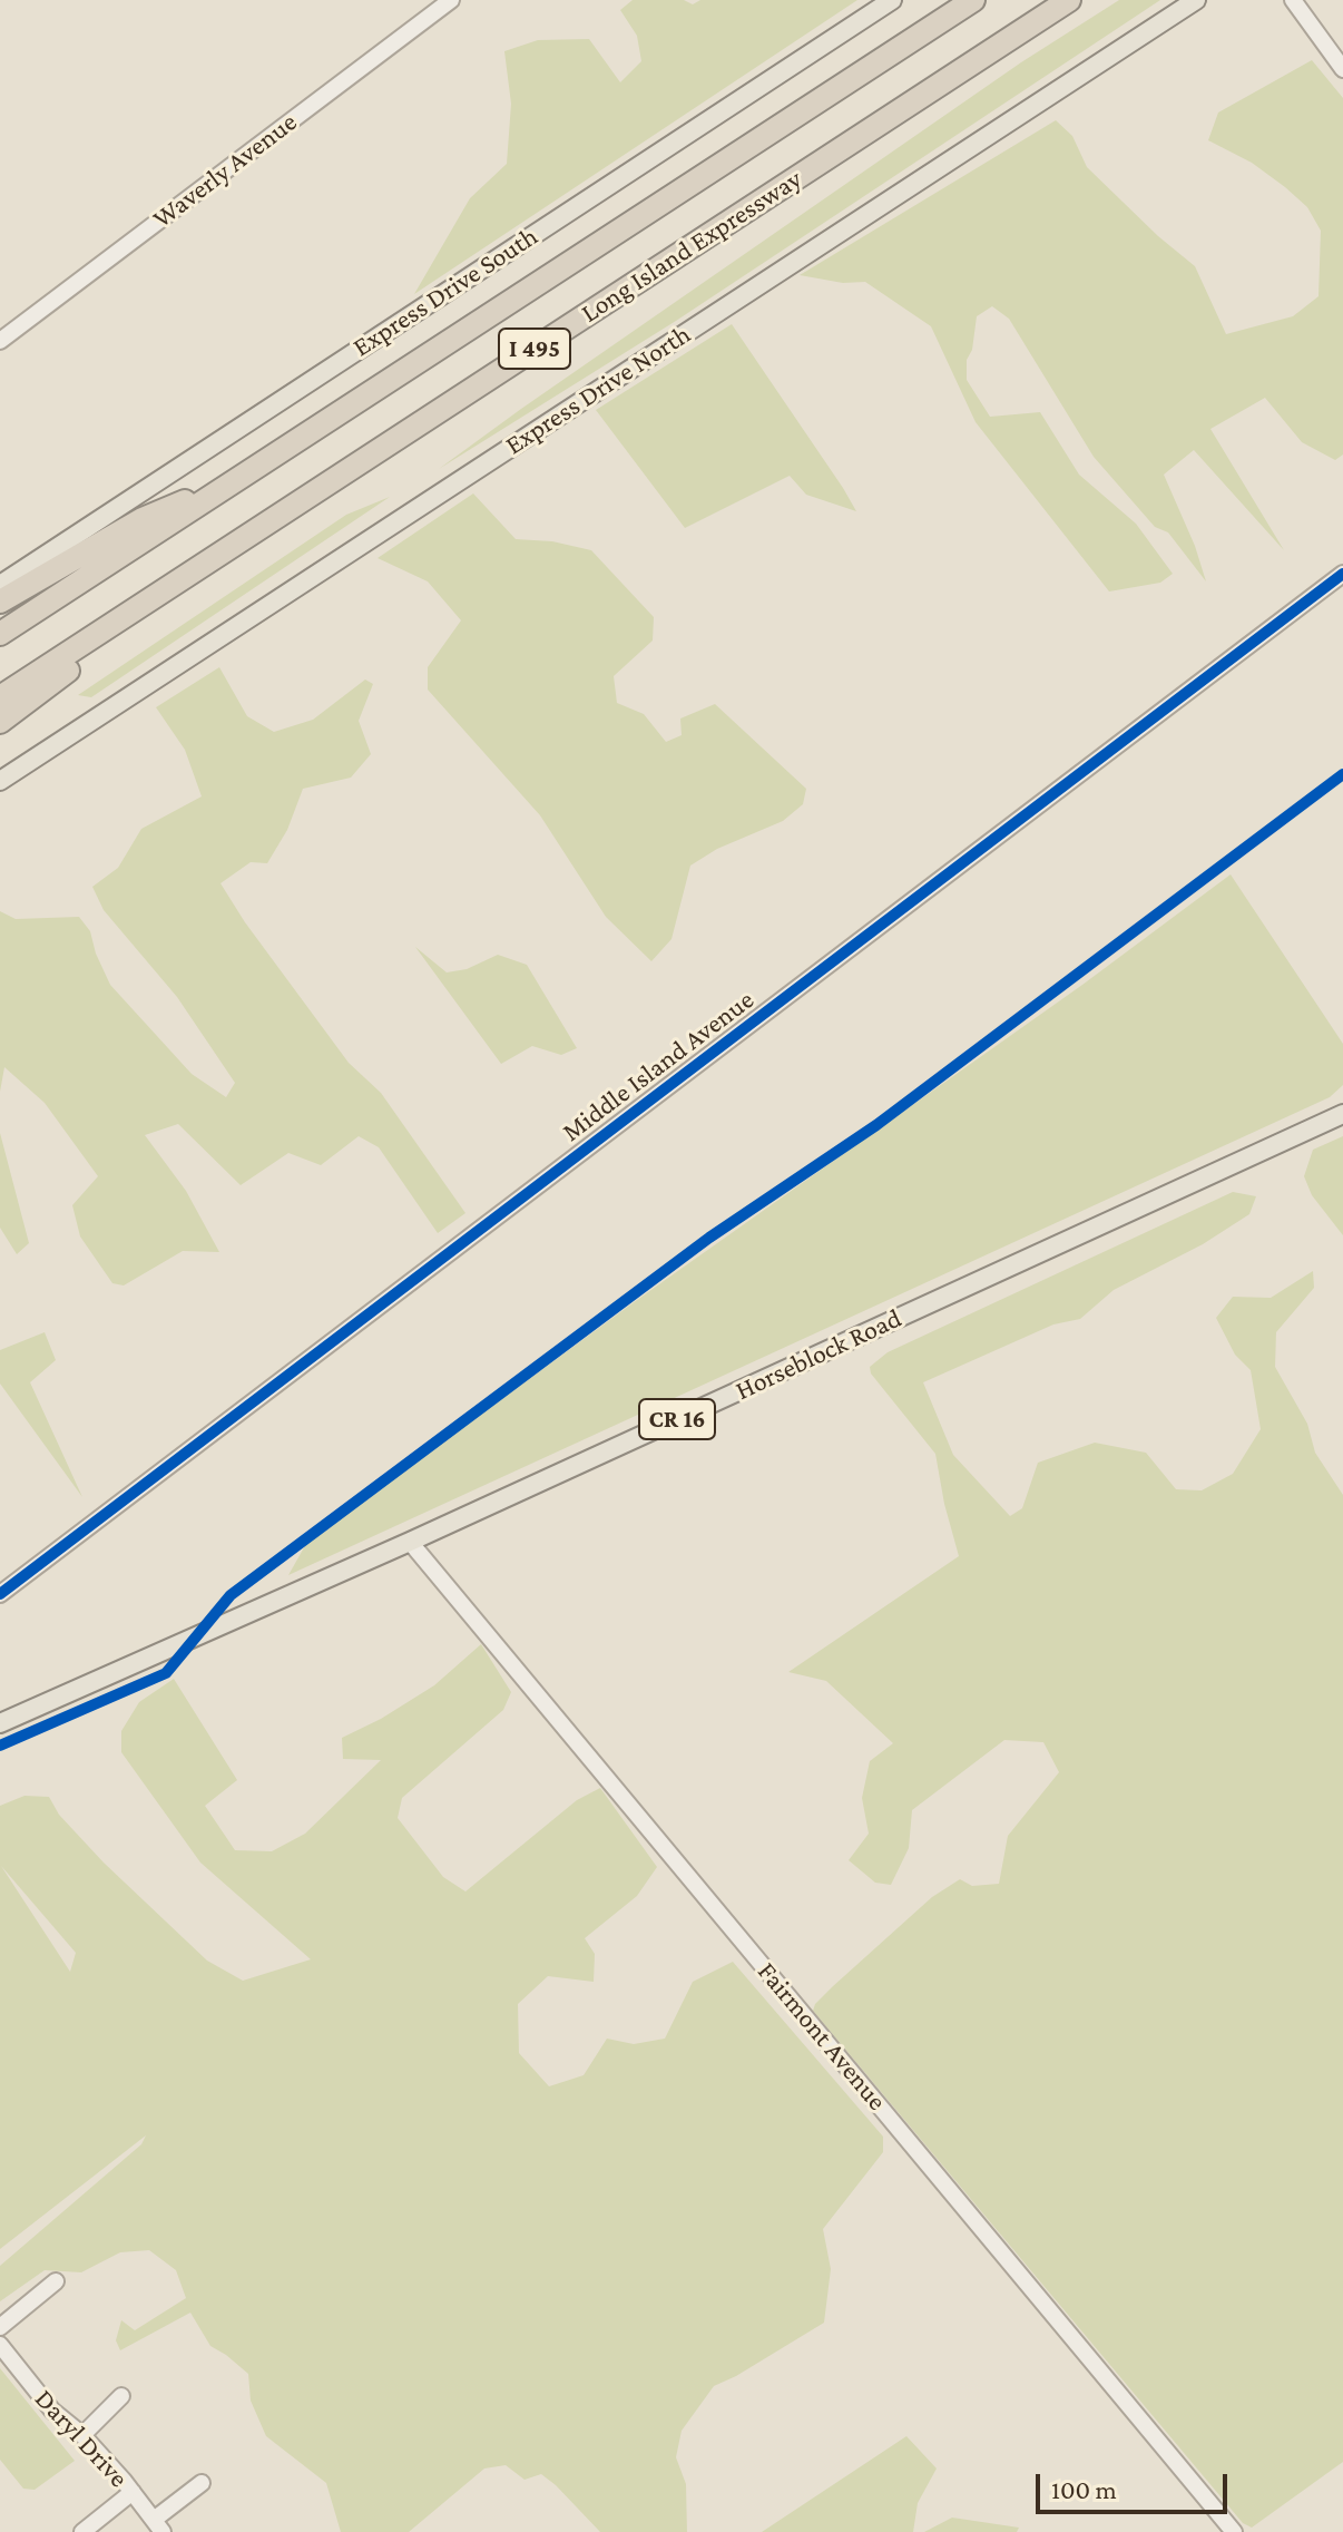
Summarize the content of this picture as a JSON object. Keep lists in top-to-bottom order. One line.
{"streets":{"highway":["Long Island Expressway","I 495"],"main road":["Express Drive South","Express Drive North","Horseblock Road","CR 16"],"street":["Waverly Avenue","Middle Island Avenue","Fairmont Avenue","Daryl Drive"]},"crossings":[["Horseblock Road","Fairmont Avenue"]],"scale_bar":"100 m"}
